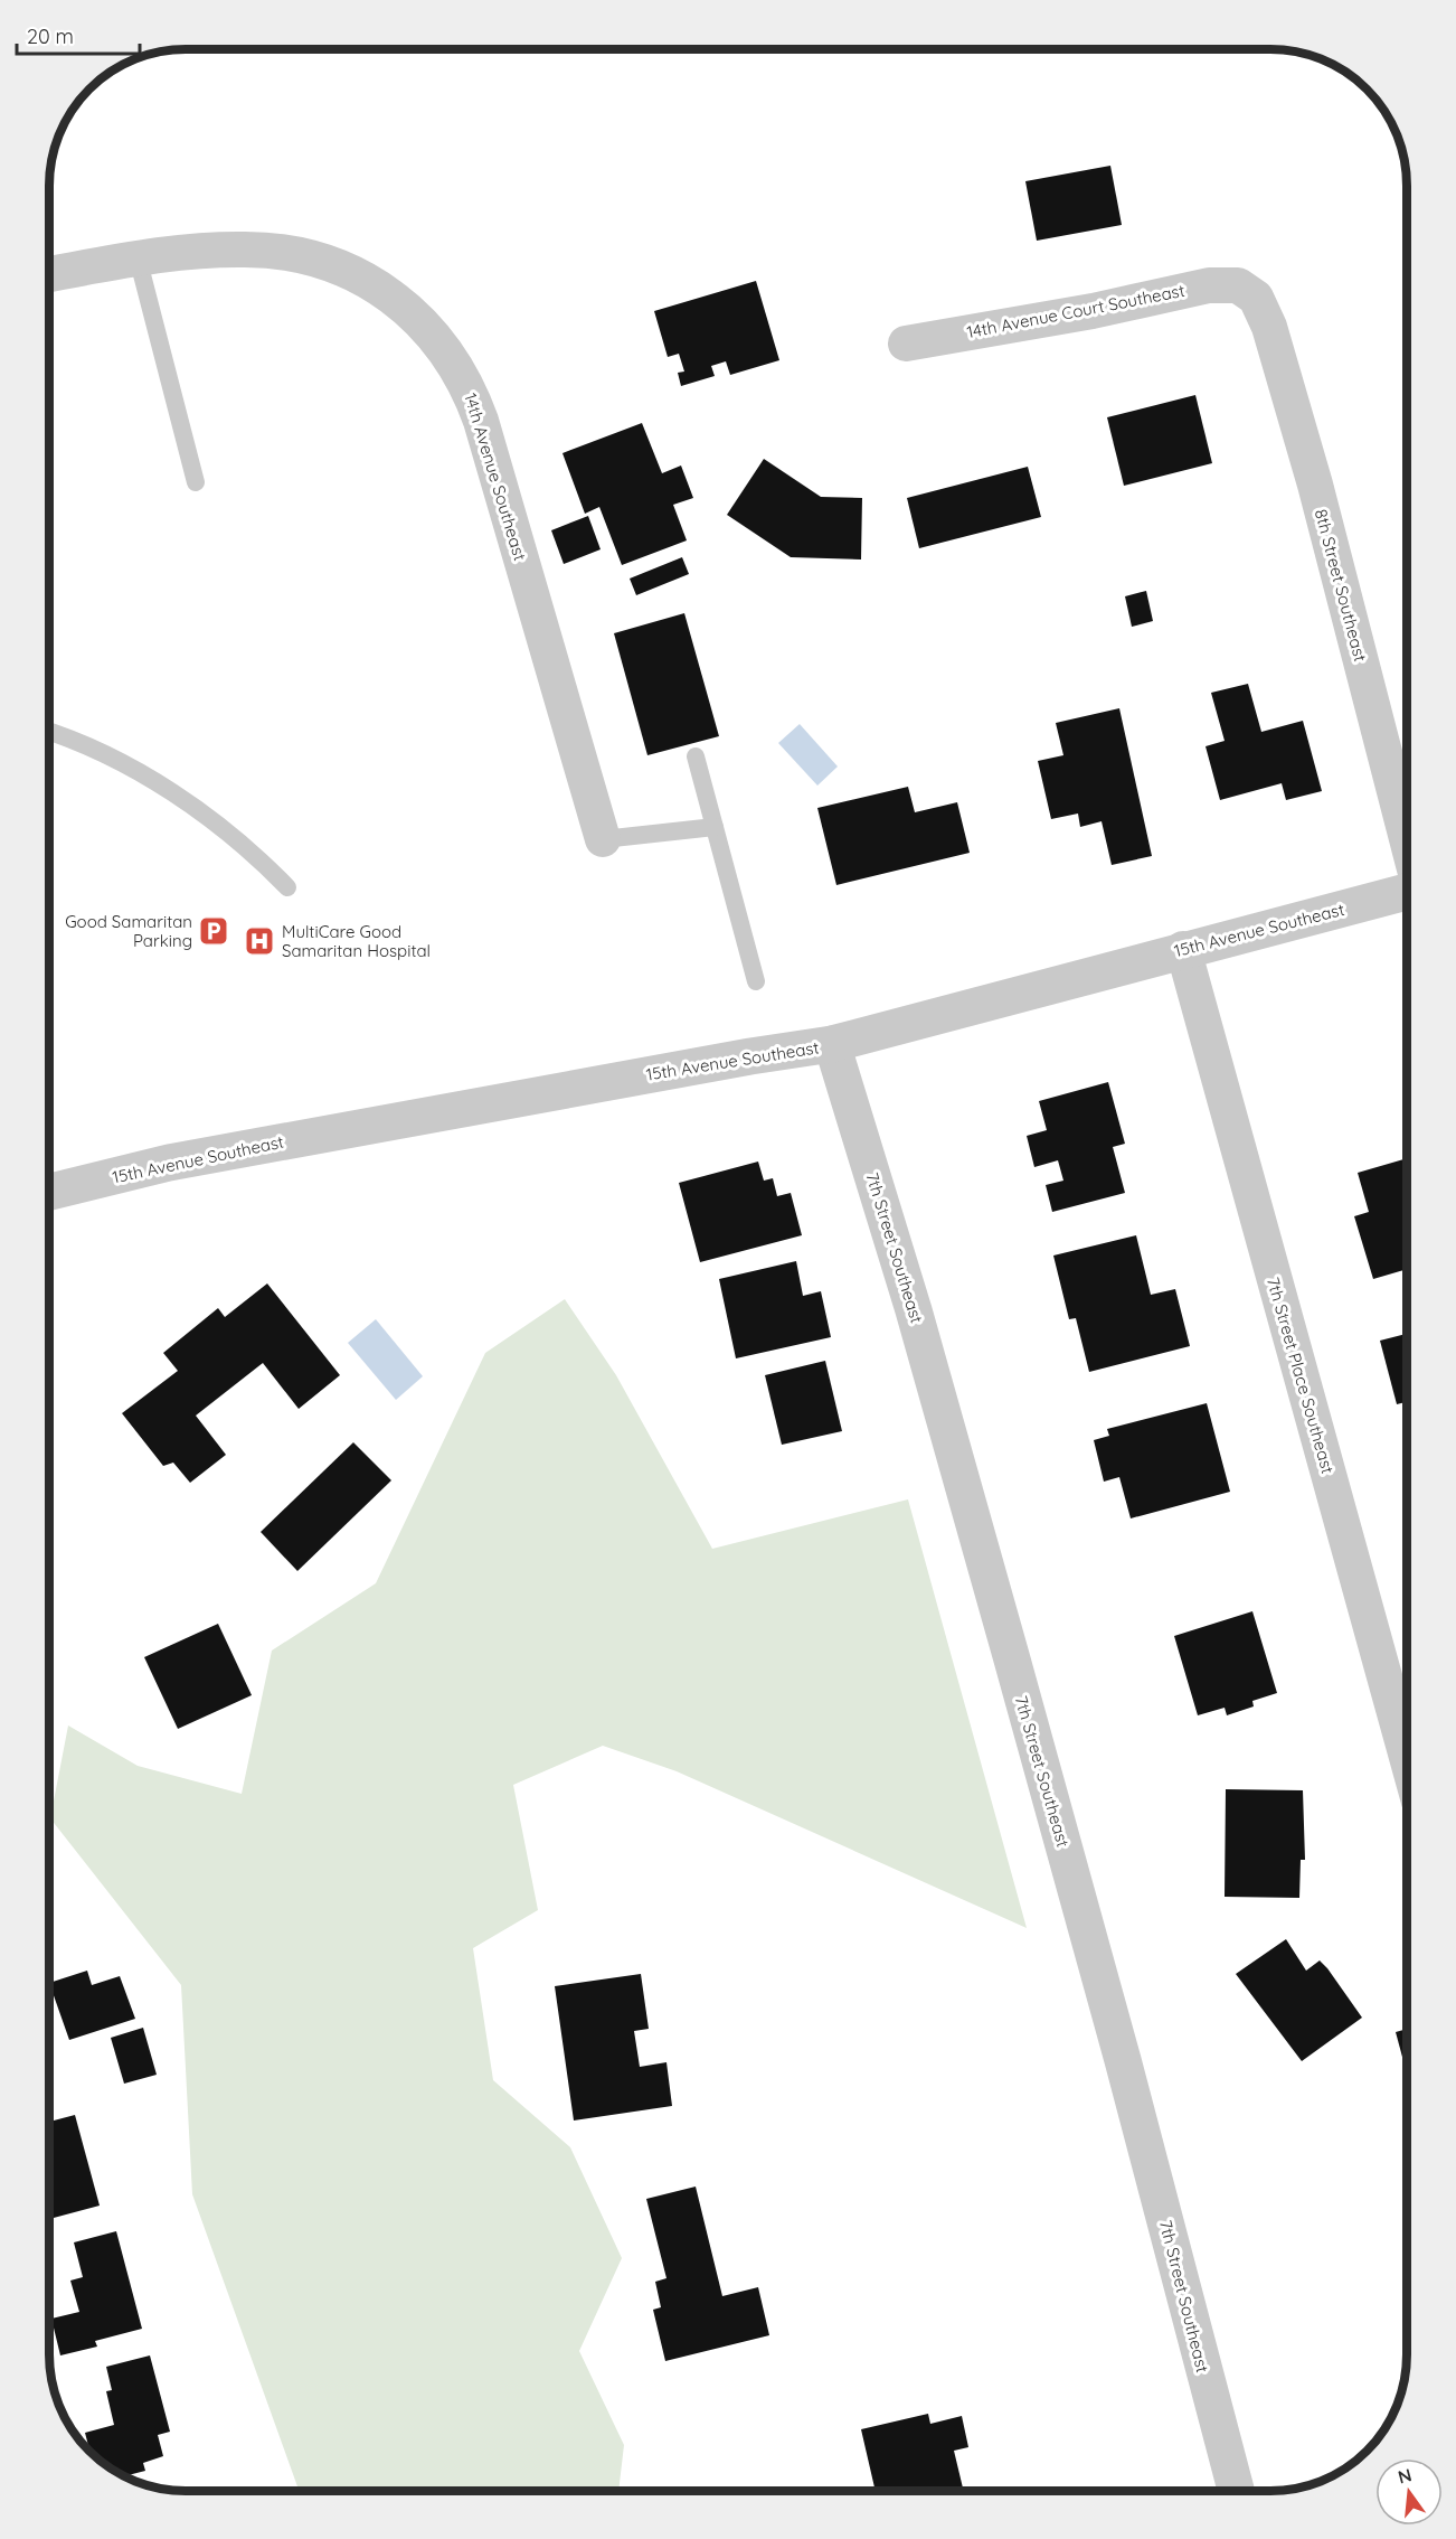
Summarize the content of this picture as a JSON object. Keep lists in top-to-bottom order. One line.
{"streets":{"street":["14th Avenue Court Southeast","14th Avenue Southeast","8th Street Southeast","15th Avenue Southeast","7th Street Southeast","7th Street Place Southeast"]},"crossings":[["14th Avenue Court Southeast","8th Street Southeast"],["15th Avenue Southeast","7th Street Southeast"],["15th Avenue Southeast","7th Street Place Southeast"]],"places":{"parking":["Good Samaritan Parking"],"hospital":["MultiCare Good Samaritan Hospital"]},"scale_bar":"20 m","north":"top"}
